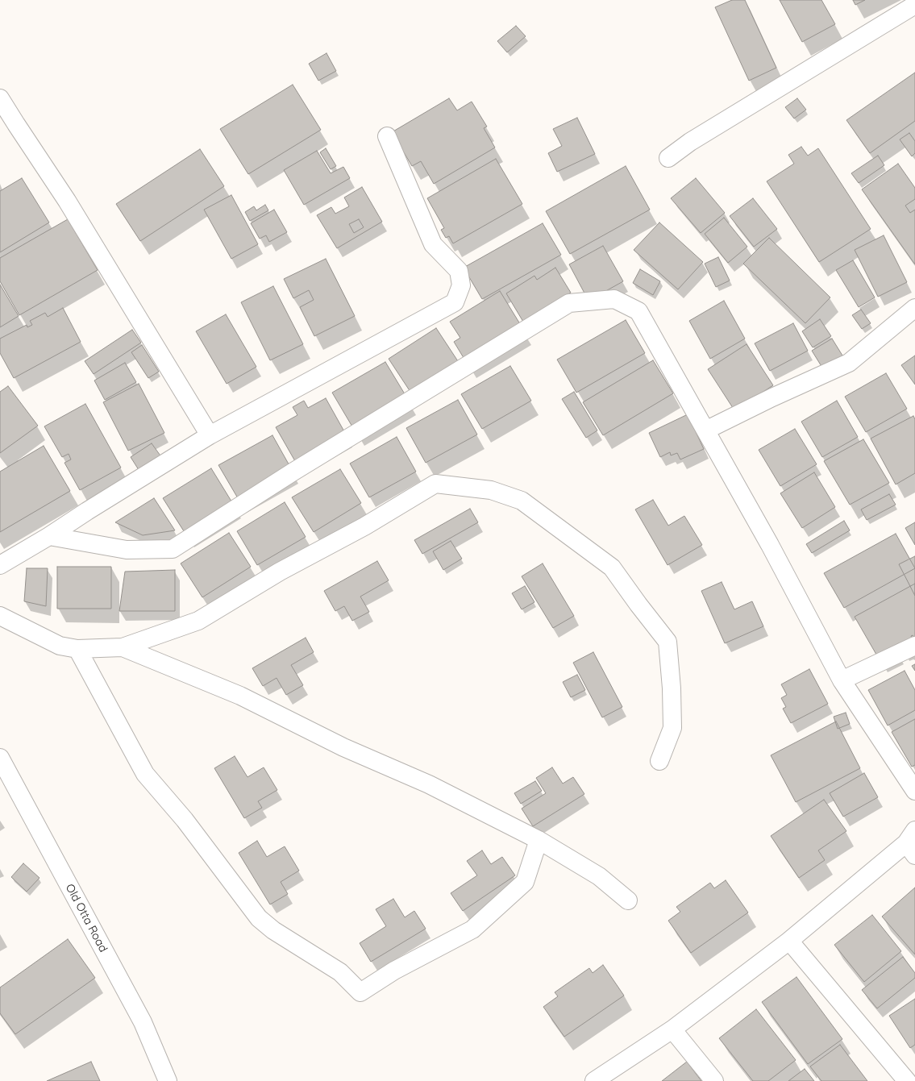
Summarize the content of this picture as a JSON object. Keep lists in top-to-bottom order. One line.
{"streets":{"street":["Old Otta Road"]}}
